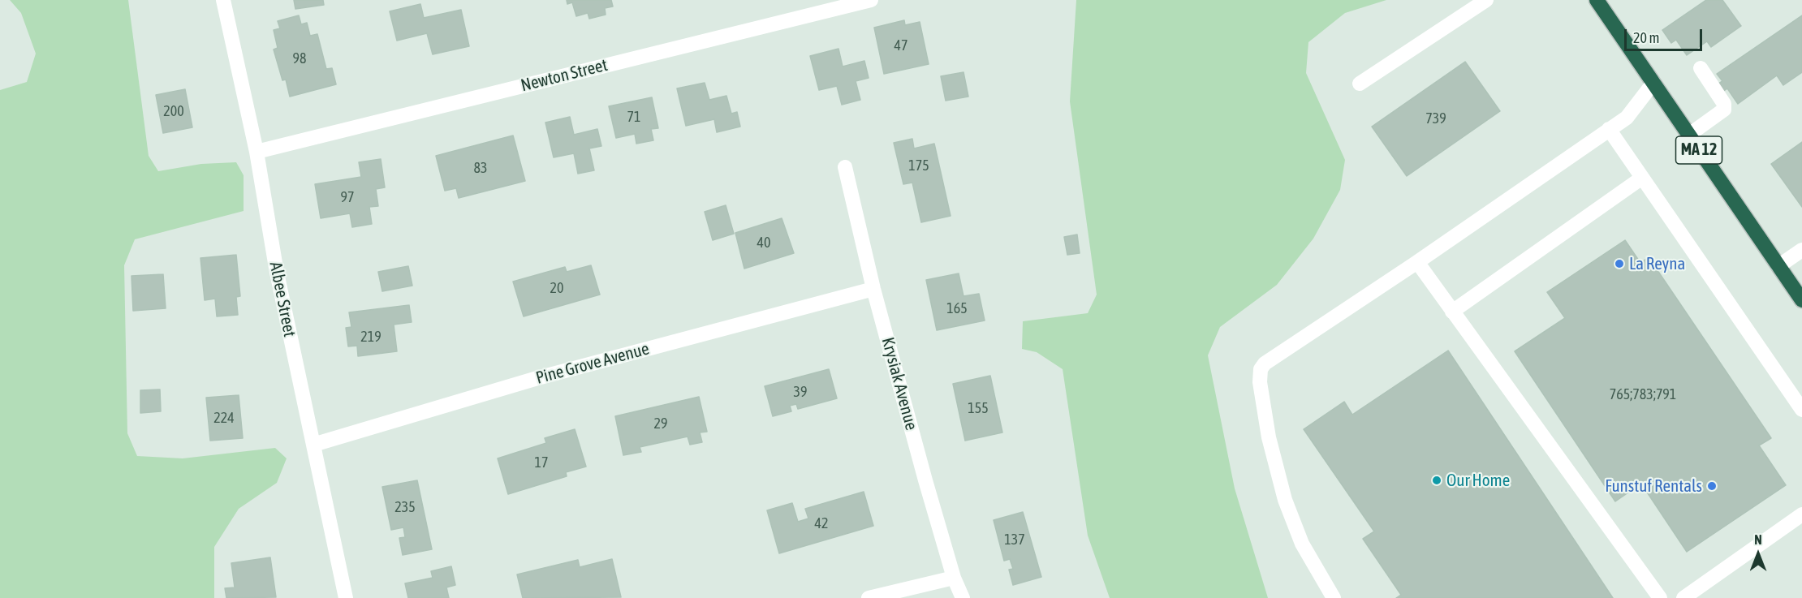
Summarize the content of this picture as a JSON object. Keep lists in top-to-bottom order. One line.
{"streets":{"highway":["MA 12"],"street":["Newton Street","Albee Street","Pine Grove Avenue","Krysiak Avenue"]},"crossings":[["Newton Street","Albee Street"],["Albee Street","Pine Grove Avenue"],["Pine Grove Avenue","Krysiak Avenue"]],"places":["La Reyna","Our Home","Funstuf Rentals"],"house_numbers":["47","98","200","71","739","175","83","97","40","20","165","219","39","765;783;791","155","224","29","17","235","42","137"],"scale_bar":"20 m","north":"top"}
